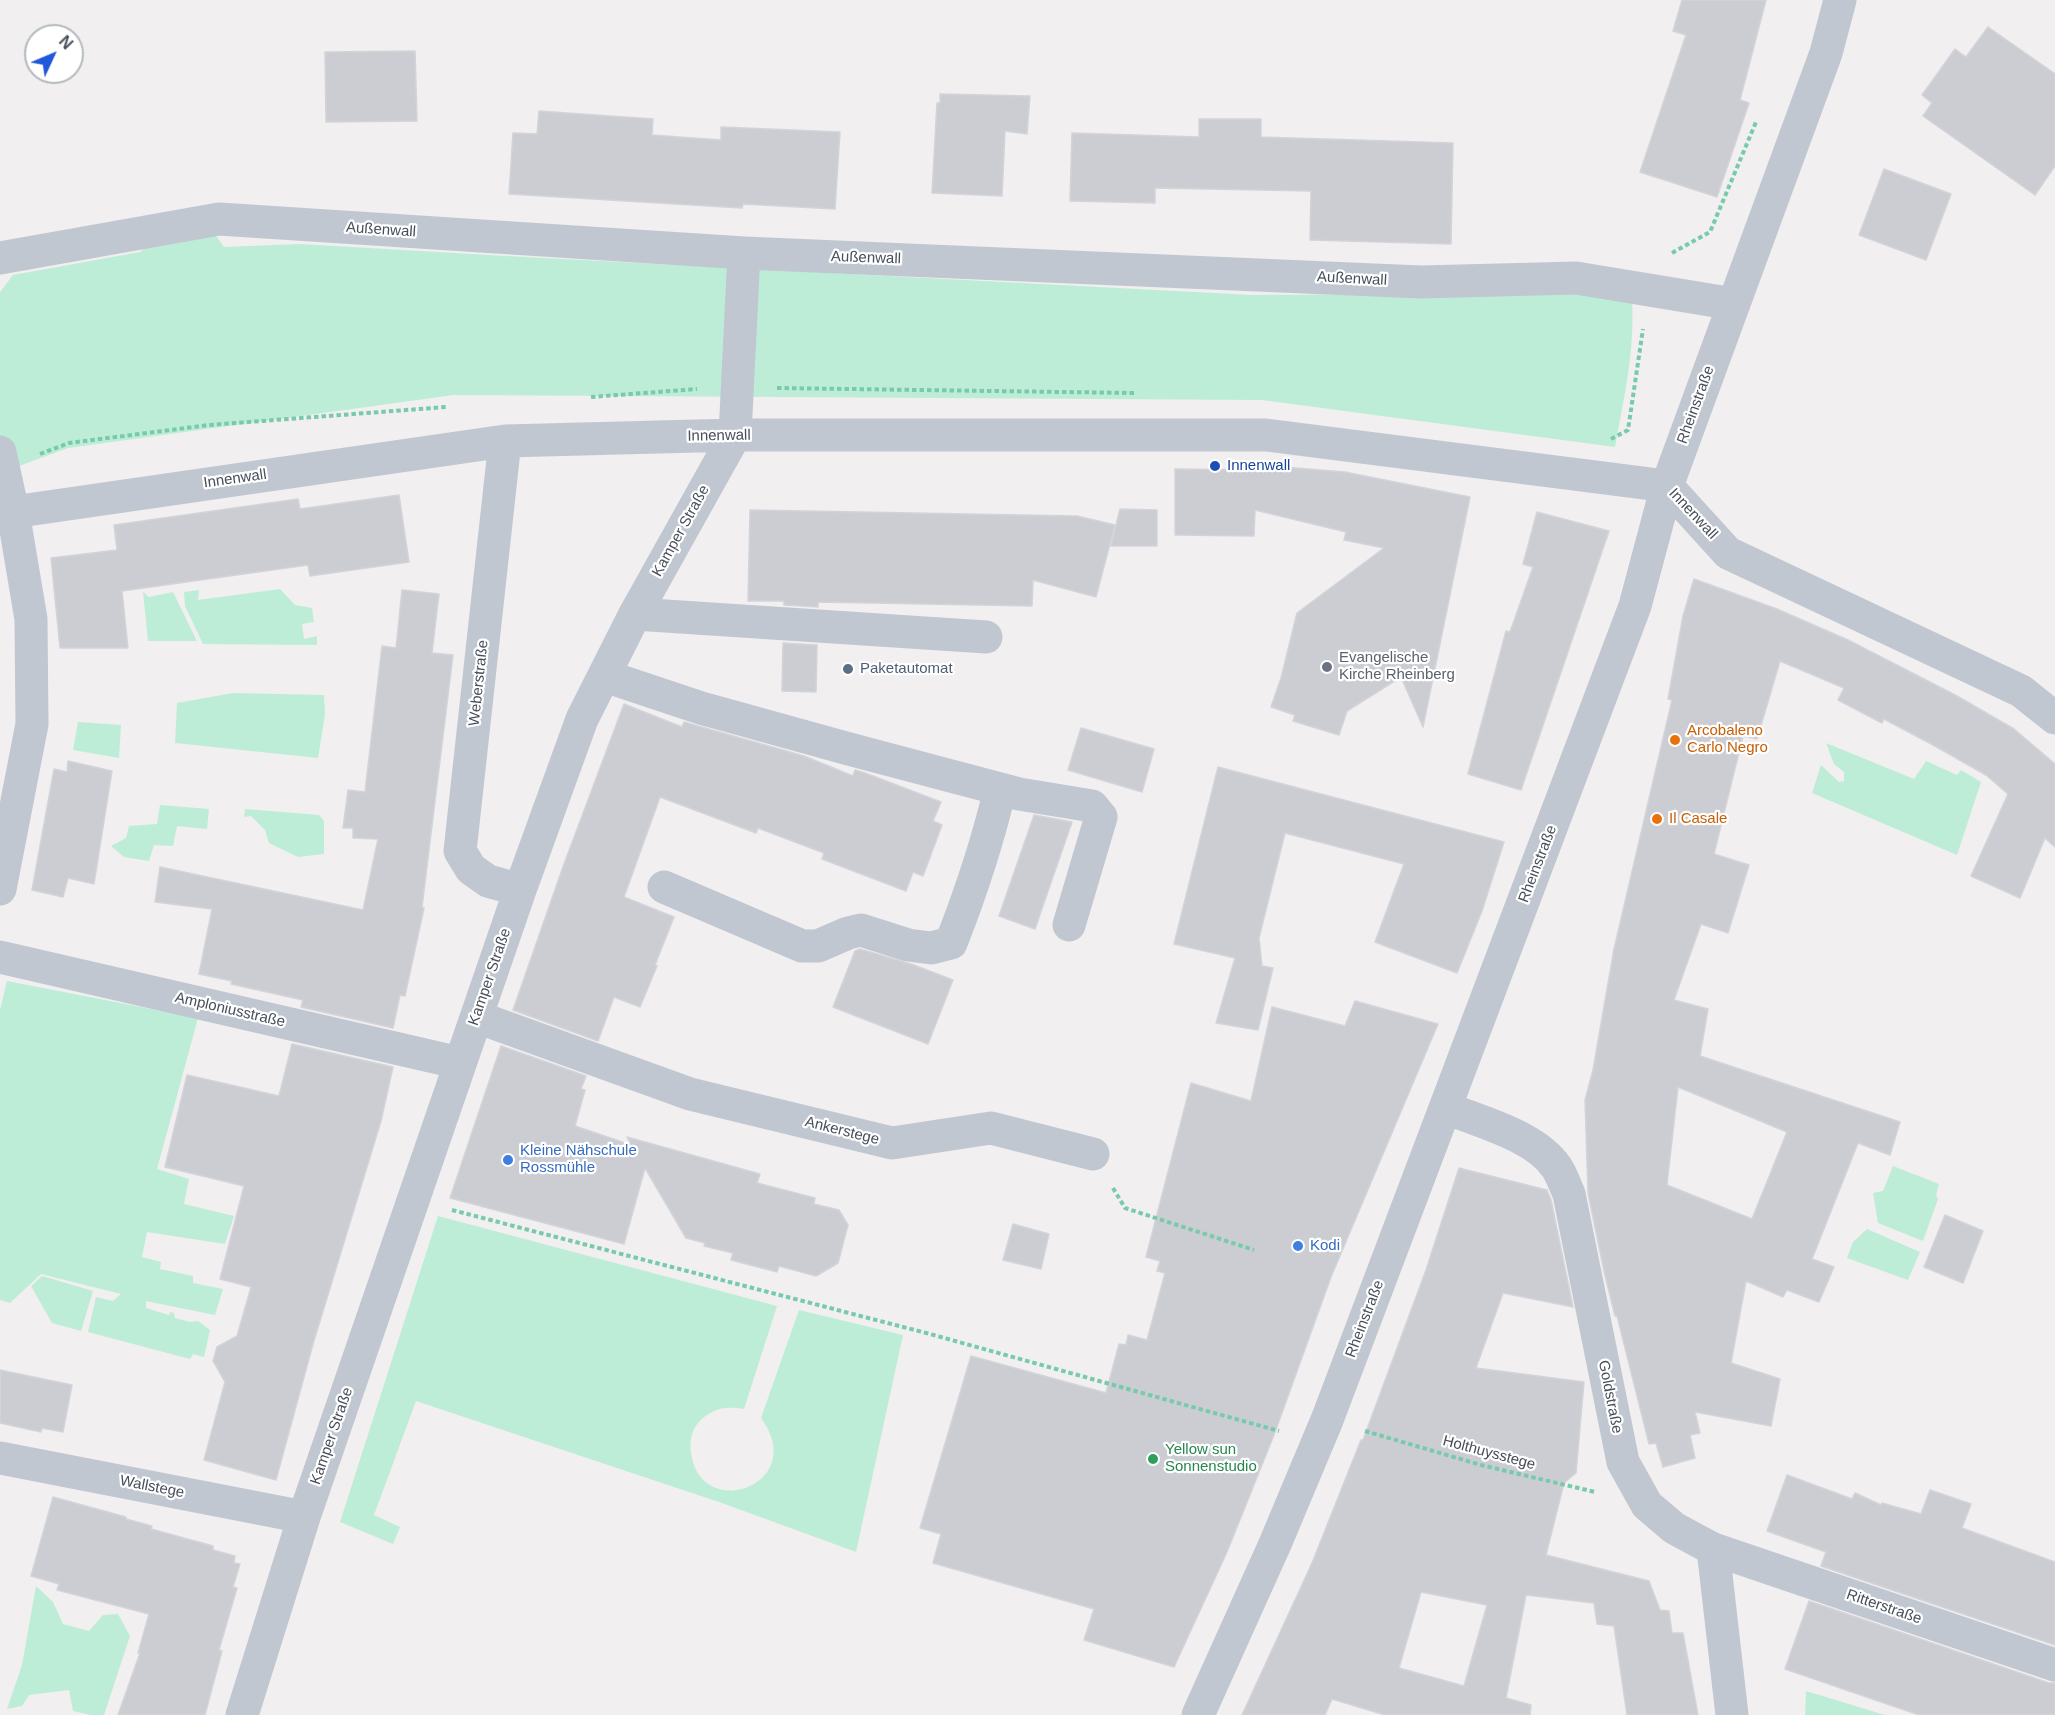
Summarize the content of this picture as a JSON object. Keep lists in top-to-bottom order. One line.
{"streets":{"street":["Außenwall","Rheinstraße","Innenwall","Kamper Straße","Weberstraße","Amploniusstraße","Ankerstege","Goldstraße","Wallstege","Ritterstraße"],"path":["Holthuysstege"]},"crossings":[["Außenwall","Rheinstraße"],["Außenwall","Kamper Straße"],["Rheinstraße","Innenwall"],["Rheinstraße","Goldstraße"],["Rheinstraße","Holthuysstege"],["Innenwall","Kamper Straße"],["Innenwall","Weberstraße"],["Kamper Straße","Weberstraße"],["Kamper Straße","Amploniusstraße"],["Kamper Straße","Ankerstege"],["Kamper Straße","Holthuysstege"],["Kamper Straße","Wallstege"],["Goldstraße","Holthuysstege"],["Goldstraße","Ritterstraße"]],"places":["Innenwall","Evangelische Kirche Rheinberg","Paketautomat","Arcobaleno Carlo Negro","Il Casale","Kleine Nähschule Rossmühle","Kodi","Yellow sun Sonnenstudio"],"north":"top right"}
